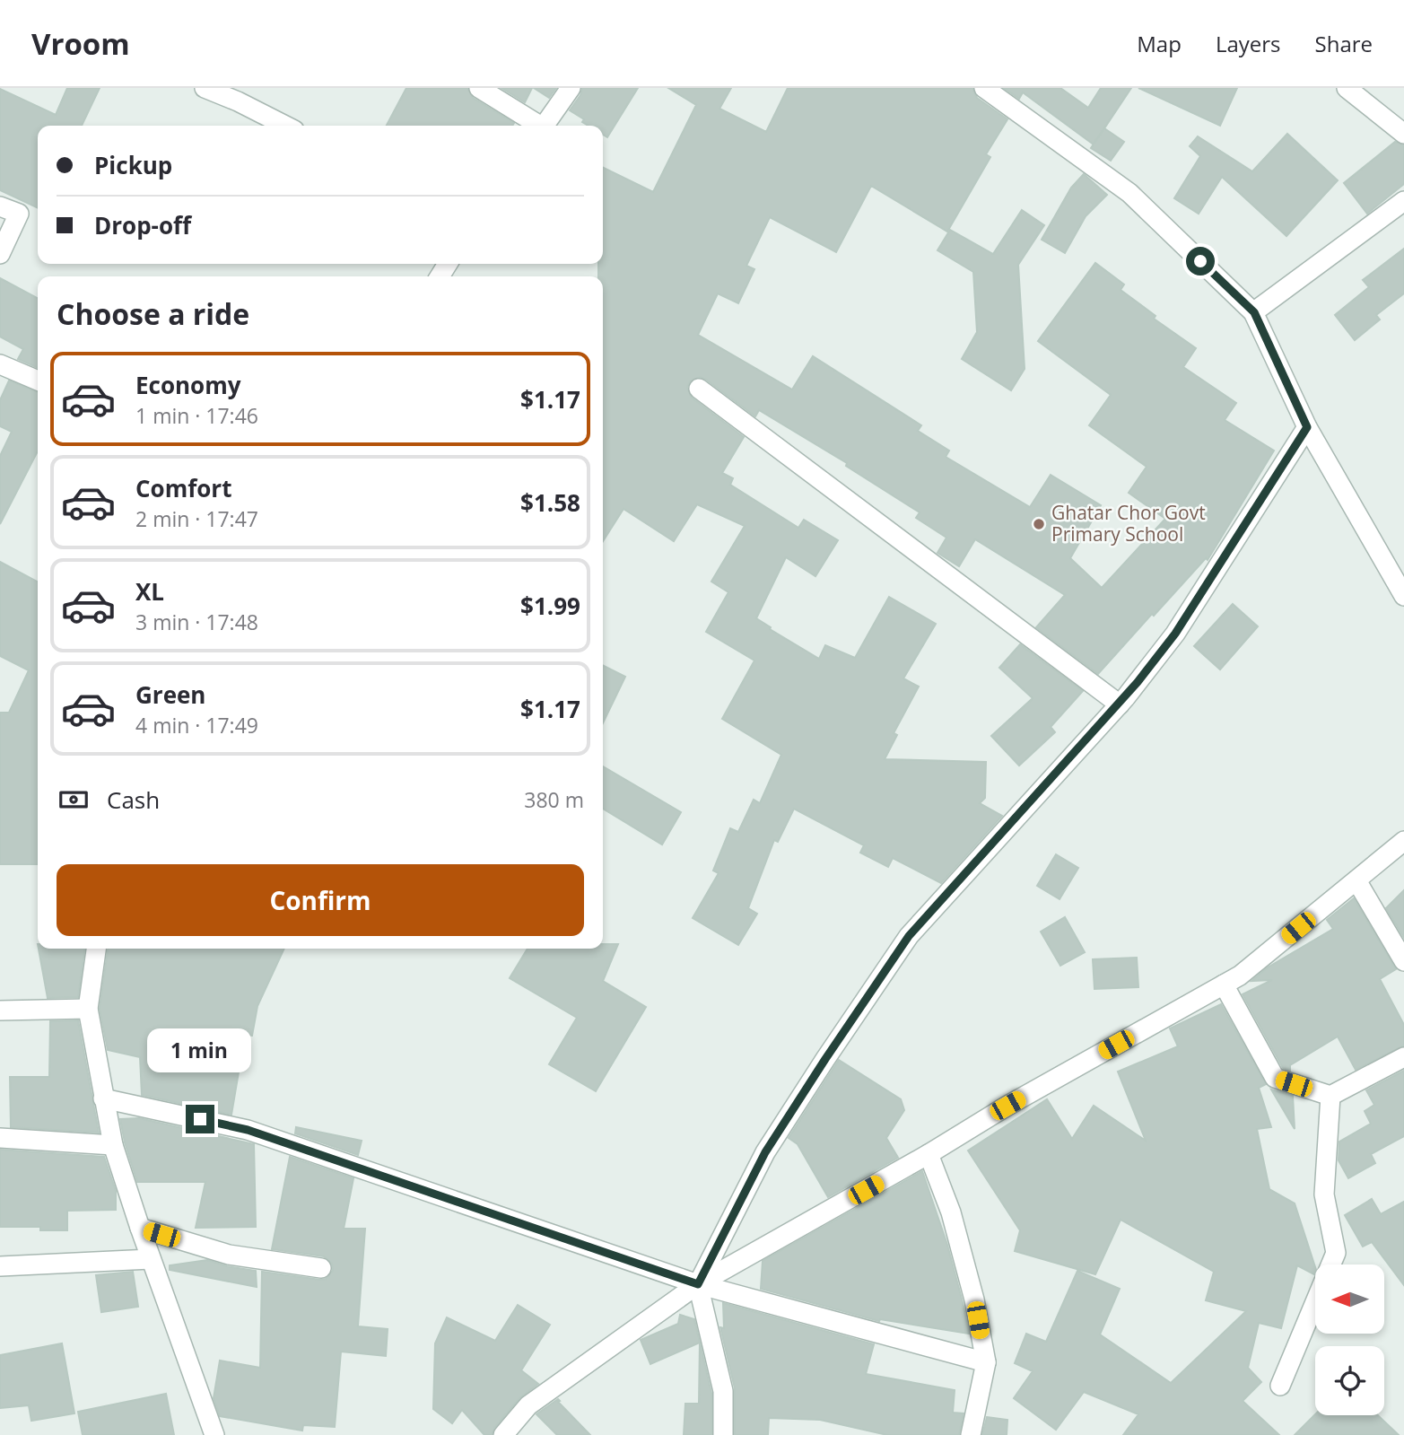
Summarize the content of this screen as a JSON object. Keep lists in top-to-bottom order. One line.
{"places":["Ghatar Chor Govt Primary School"],"north":"left","page":{"header":"Vroom","nav":["Map","Layers","Share"],"banner":["Pickup","Drop-off"],"heading":"Choose a ride","list":[{"name":"Economy","note":"1 min · 17:46","value":"$1.17"},{"name":"Comfort","note":"2 min · 17:47","value":"$1.58"},{"name":"XL","note":"3 min · 17:48","value":"$1.99"},{"name":"Green","note":"4 min · 17:49","value":"$1.17"}],"pay":["Cash","380 m"],"buttons":"Confirm","bubble":"1 min"}}
